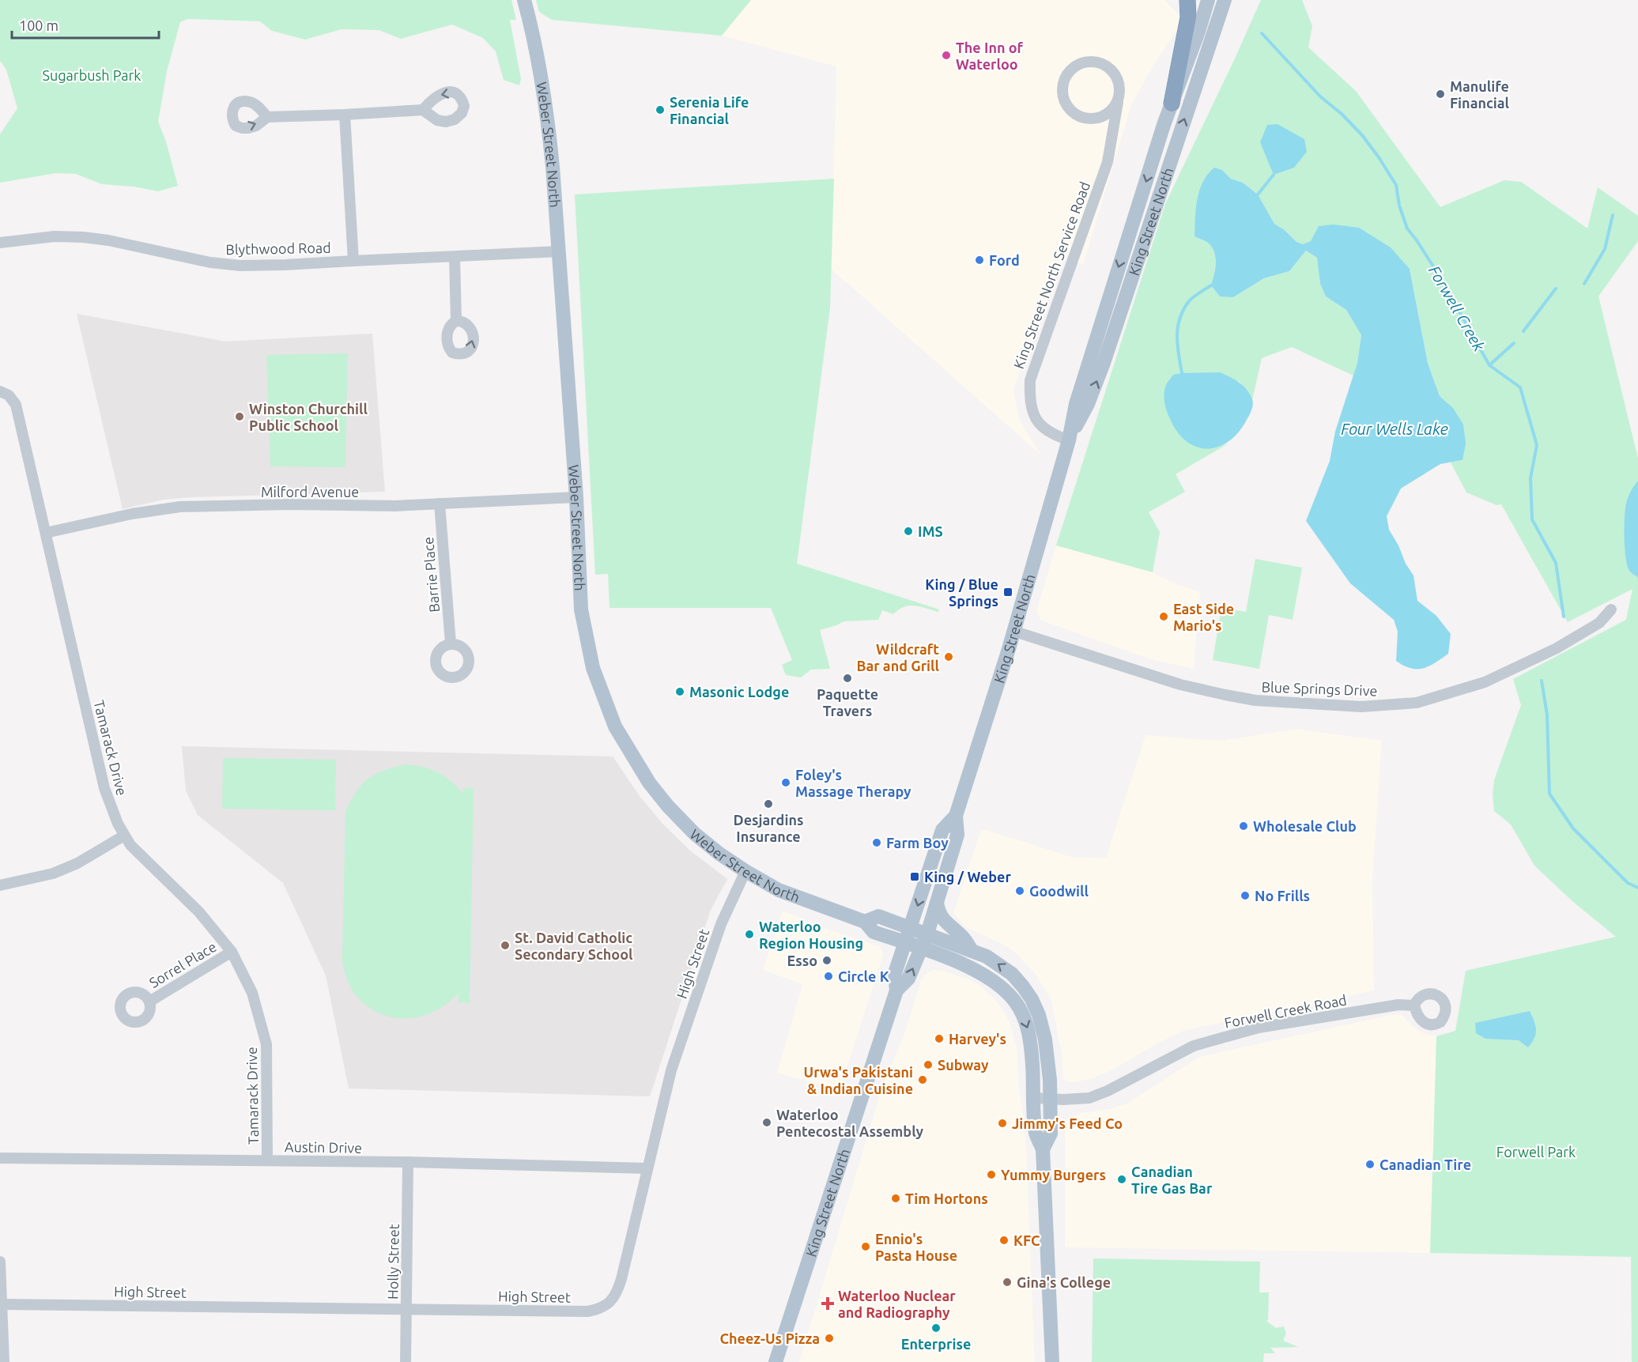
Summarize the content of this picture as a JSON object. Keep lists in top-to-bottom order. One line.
{"streets":{"main road":["Weber Street North","King Street North"],"street":["Blythwood Road","King Street North Service Road","Milford Avenue","Barrie Place","Blue Springs Drive","Tamarack Drive","High Street","Sorrel Place","Forwell Creek Road","Austin Drive","Holly Street"]},"crossings":[["Weber Street North","King Street North"],["Weber Street North","Blythwood Road"],["Weber Street North","Milford Avenue"],["Weber Street North","High Street"],["Weber Street North","Forwell Creek Road"],["King Street North","King Street North Service Road"],["King Street North","Blue Springs Drive"],["Milford Avenue","Barrie Place"],["Milford Avenue","Tamarack Drive"],["Tamarack Drive","Sorrel Place"],["Tamarack Drive","Austin Drive"],["High Street","Austin Drive"],["High Street","Holly Street"],["Austin Drive","Holly Street"]],"water":["Forwell Creek","Four Wells Lake"],"parks":["Sugarbush Park","Forwell Park"],"places":{"other":["The Inn of Waterloo","Manulife Financial","Serenia Life Financial","Ford","Winston Churchill Public School","IMS","East Side Mario's","Wildcraft Bar and Grill","Paquette Travers","Masonic Lodge","Foley's Massage Therapy","Desjardins Insurance","Wholesale Club","Farm Boy","Goodwill","No Frills","Waterloo Region Housing","St. David Catholic Secondary School","Esso","Circle K","Harvey's","Subway","Urwa's Pakistani & Indian Cuisine","Waterloo Pentecostal Assembly","Jimmy's Feed Co","Canadian Tire","Yummy Burgers","Canadian Tire Gas Bar","Tim Hortons","KFC","Ennio's Pasta House","Gina's College","Enterprise","Cheez-Us Pizza"],"transit":["King / Blue Springs","King / Weber"],"health":["Waterloo Nuclear and Radiography"]},"scale_bar":"100 m"}
